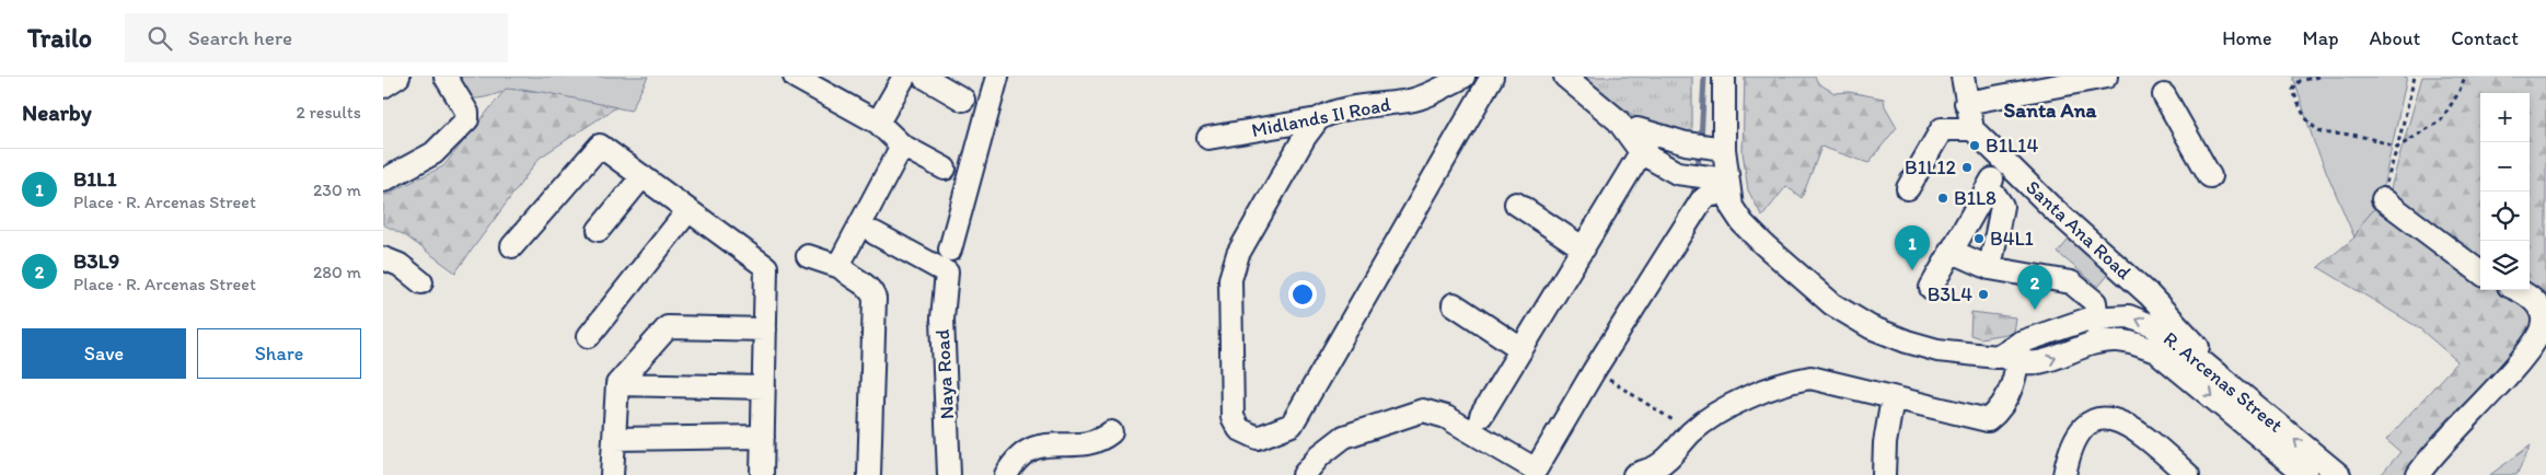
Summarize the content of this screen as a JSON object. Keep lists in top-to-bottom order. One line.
{"streets":{"street":["Midlands II Road","Santa Ana Road","Naya Road","R. Arcenas Street"]},"crossings":[["Santa Ana Road","R. Arcenas Street"]],"districts":["Santa Ana"],"places":["B1L14","B1L12","B1L8","B4L1","B3L4"],"page":{"header":"Trailo","search":"Search here","nav":["Home","Map","About","Contact"],"heading":["Nearby","2 results"],"map_buttons":["+","−"],"list":[{"mark":"1","name":"B1L1","note":"Place · R. Arcenas Street","value":"230 m"},{"mark":"2","name":"B3L9","note":"Place · R. Arcenas Street","value":"280 m"}],"pins":["1","2"],"buttons":["Save","Share"]}}
